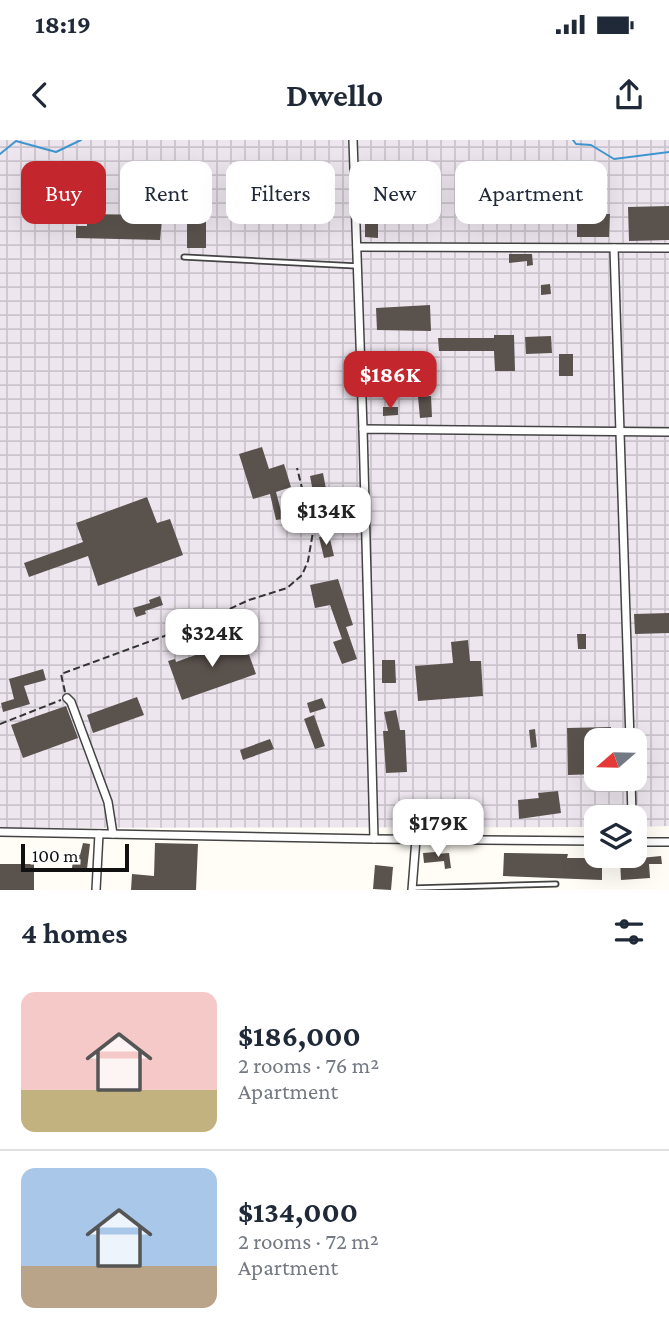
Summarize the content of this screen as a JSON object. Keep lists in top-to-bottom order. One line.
{"scale_bar":"100 m","north":"left","page":{"status":"18:19","header":"Dwello","chip":["Buy","Rent","Filters","New","Apartment"],"price":["$186K","$134K","$324K","$179K"],"scale":"100 m","heading":"4 homes","list":[{"name":"$186,000","note":"2 rooms · 76 m² · Apartment"},{"name":"$134,000","note":"2 rooms · 72 m² · Apartment"}]}}
